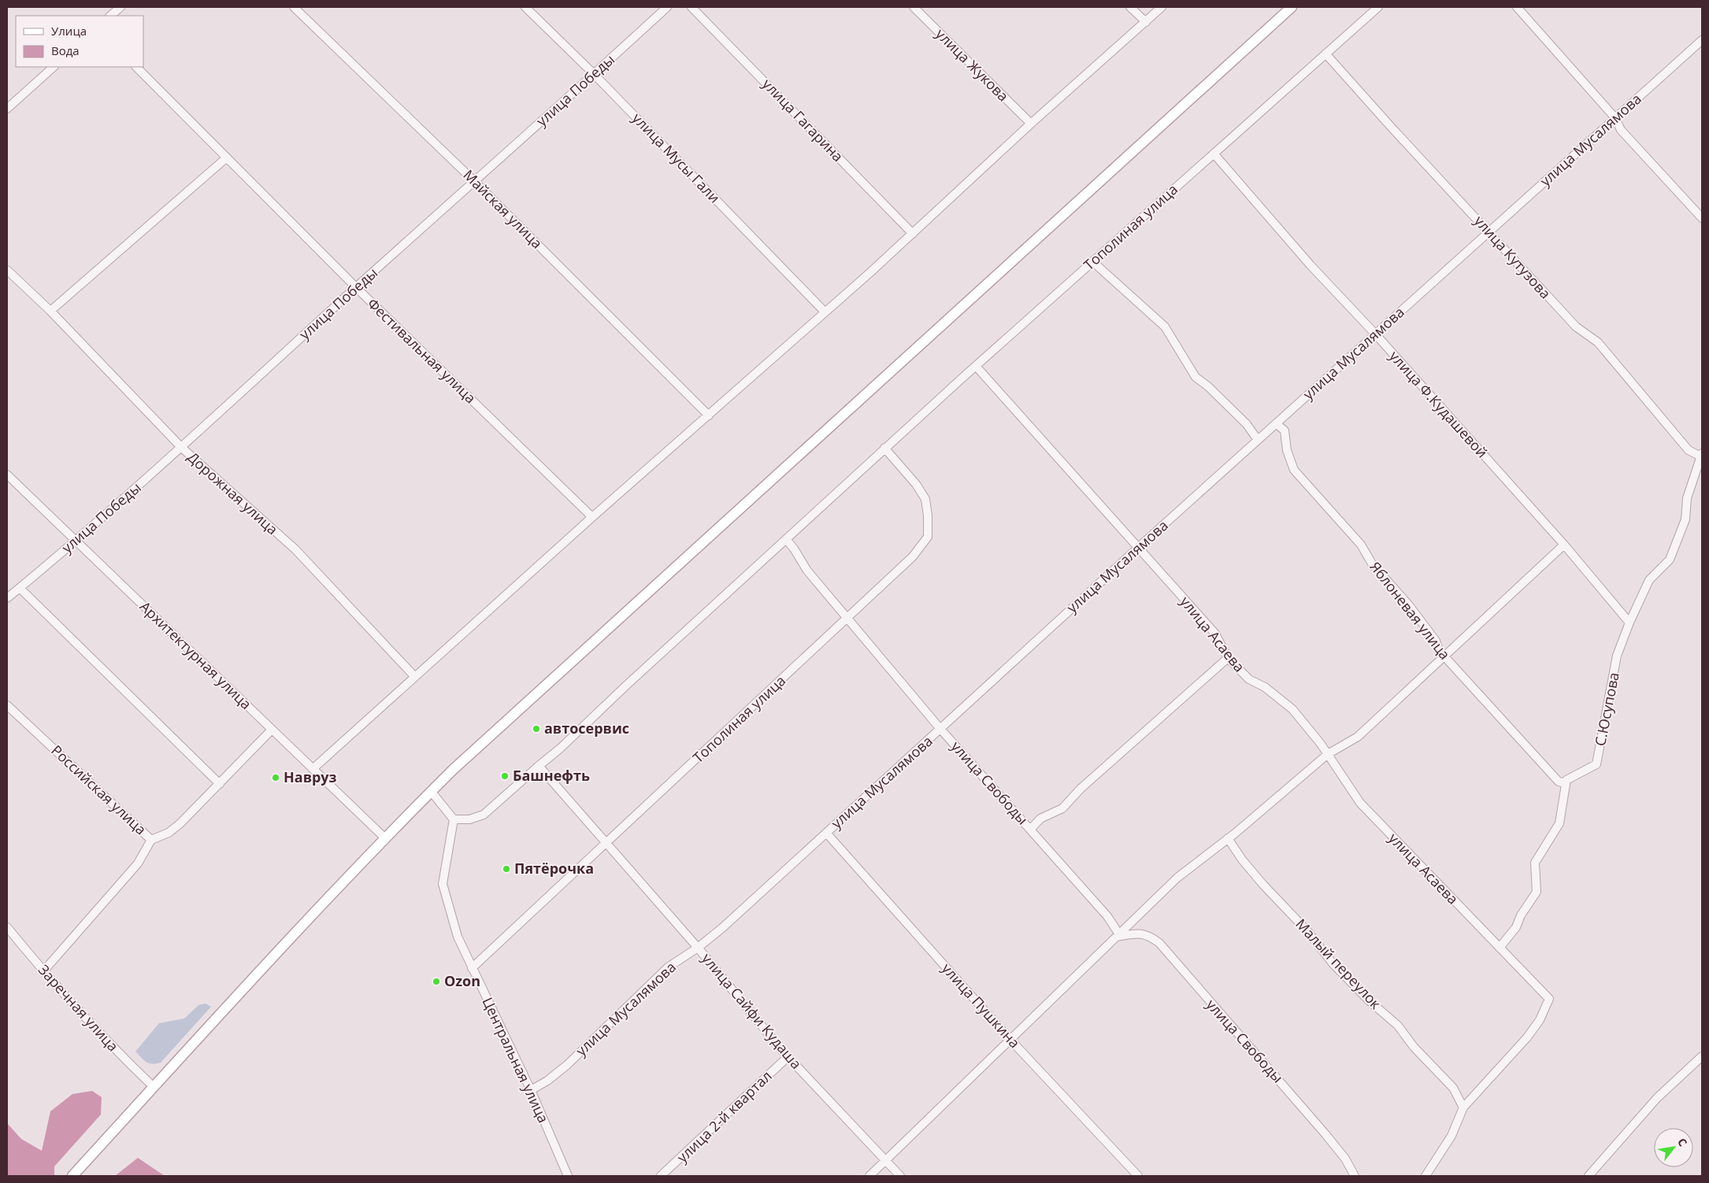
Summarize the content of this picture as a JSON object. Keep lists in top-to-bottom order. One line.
{"streets":{"street":["улица Жукова","улица Победы","улица Гагарина","улица Мусалямова","улица Мусы Гали","Майская улица","Тополиная улица","улица Кутузова","Фестивальная улица","улица Ф.Кудашевой","Дорожная улица","Яблоневая улица","улица Асаева","Архитектурная улица","С.Юсупова","улица Свободы","Российская улица","Малый переулок","улица Пушкина","Заречная улица","улица Сайфи Кудаша","Центральная улица","улица 2-й квартал"]},"crossings":[["улица Победы","улица Мусы Гали"],["улица Победы","Майская улица"],["улица Победы","Фестивальная улица"],["улица Победы","Дорожная улица"],["улица Победы","Архитектурная улица"],["улица Мусалямова","улица Кутузова"],["улица Мусалямова","улица Ф.Кудашевой"],["улица Мусалямова","Яблоневая улица"],["улица Мусалямова","улица Асаева"],["улица Мусалямова","улица Свободы"],["улица Мусалямова","улица Пушкина"],["улица Мусалямова","улица Сайфи Кудаша"],["улица Мусалямова","Центральная улица"],["Тополиная улица","улица Кутузова"],["Тополиная улица","улица Ф.Кудашевой"],["Тополиная улица","улица Асаева"],["Тополиная улица","улица Свободы"],["Тополиная улица","улица Сайфи Кудаша"],["Тополиная улица","Центральная улица"],["улица Кутузова","С.Юсупова"],["улица Ф.Кудашевой","С.Юсупова"],["Яблоневая улица","С.Юсупова"],["улица Асаева","Малый переулок"],["Российская улица","Заречная улица"],["улица Сайфи Кудаша","улица 2-й квартал"]],"places":["автосервис","Башнефть","Навруз","Пятёрочка","Ozon"],"legend":["Улица","Вода"],"north":"top right"}
